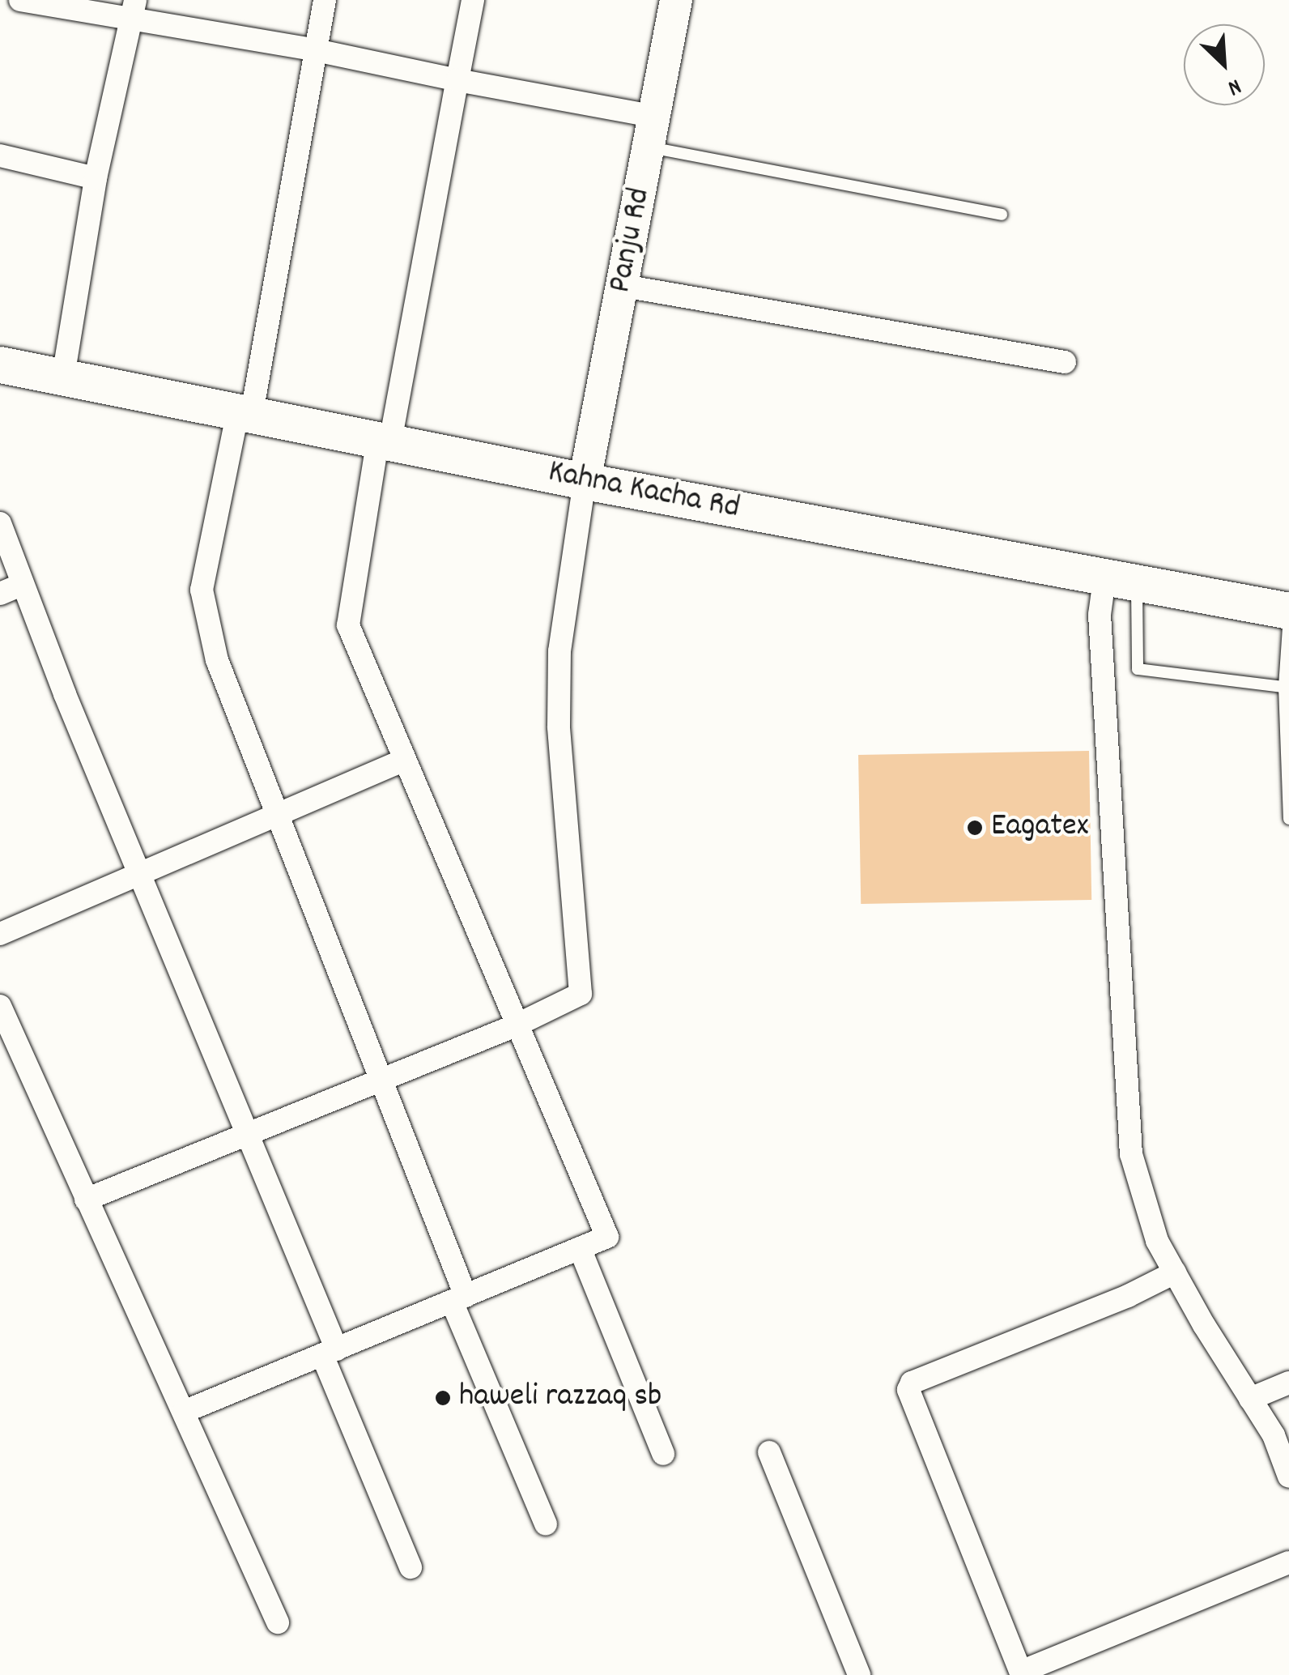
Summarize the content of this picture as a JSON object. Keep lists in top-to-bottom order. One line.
{"streets":{"main road":["Kahna Kacha Rd"],"street":["Panju Rd"]},"crossings":[["Panju Rd","Kahna Kacha Rd"]],"places":["Eagatex","haweli razzaq sb"],"north":"bottom right"}
